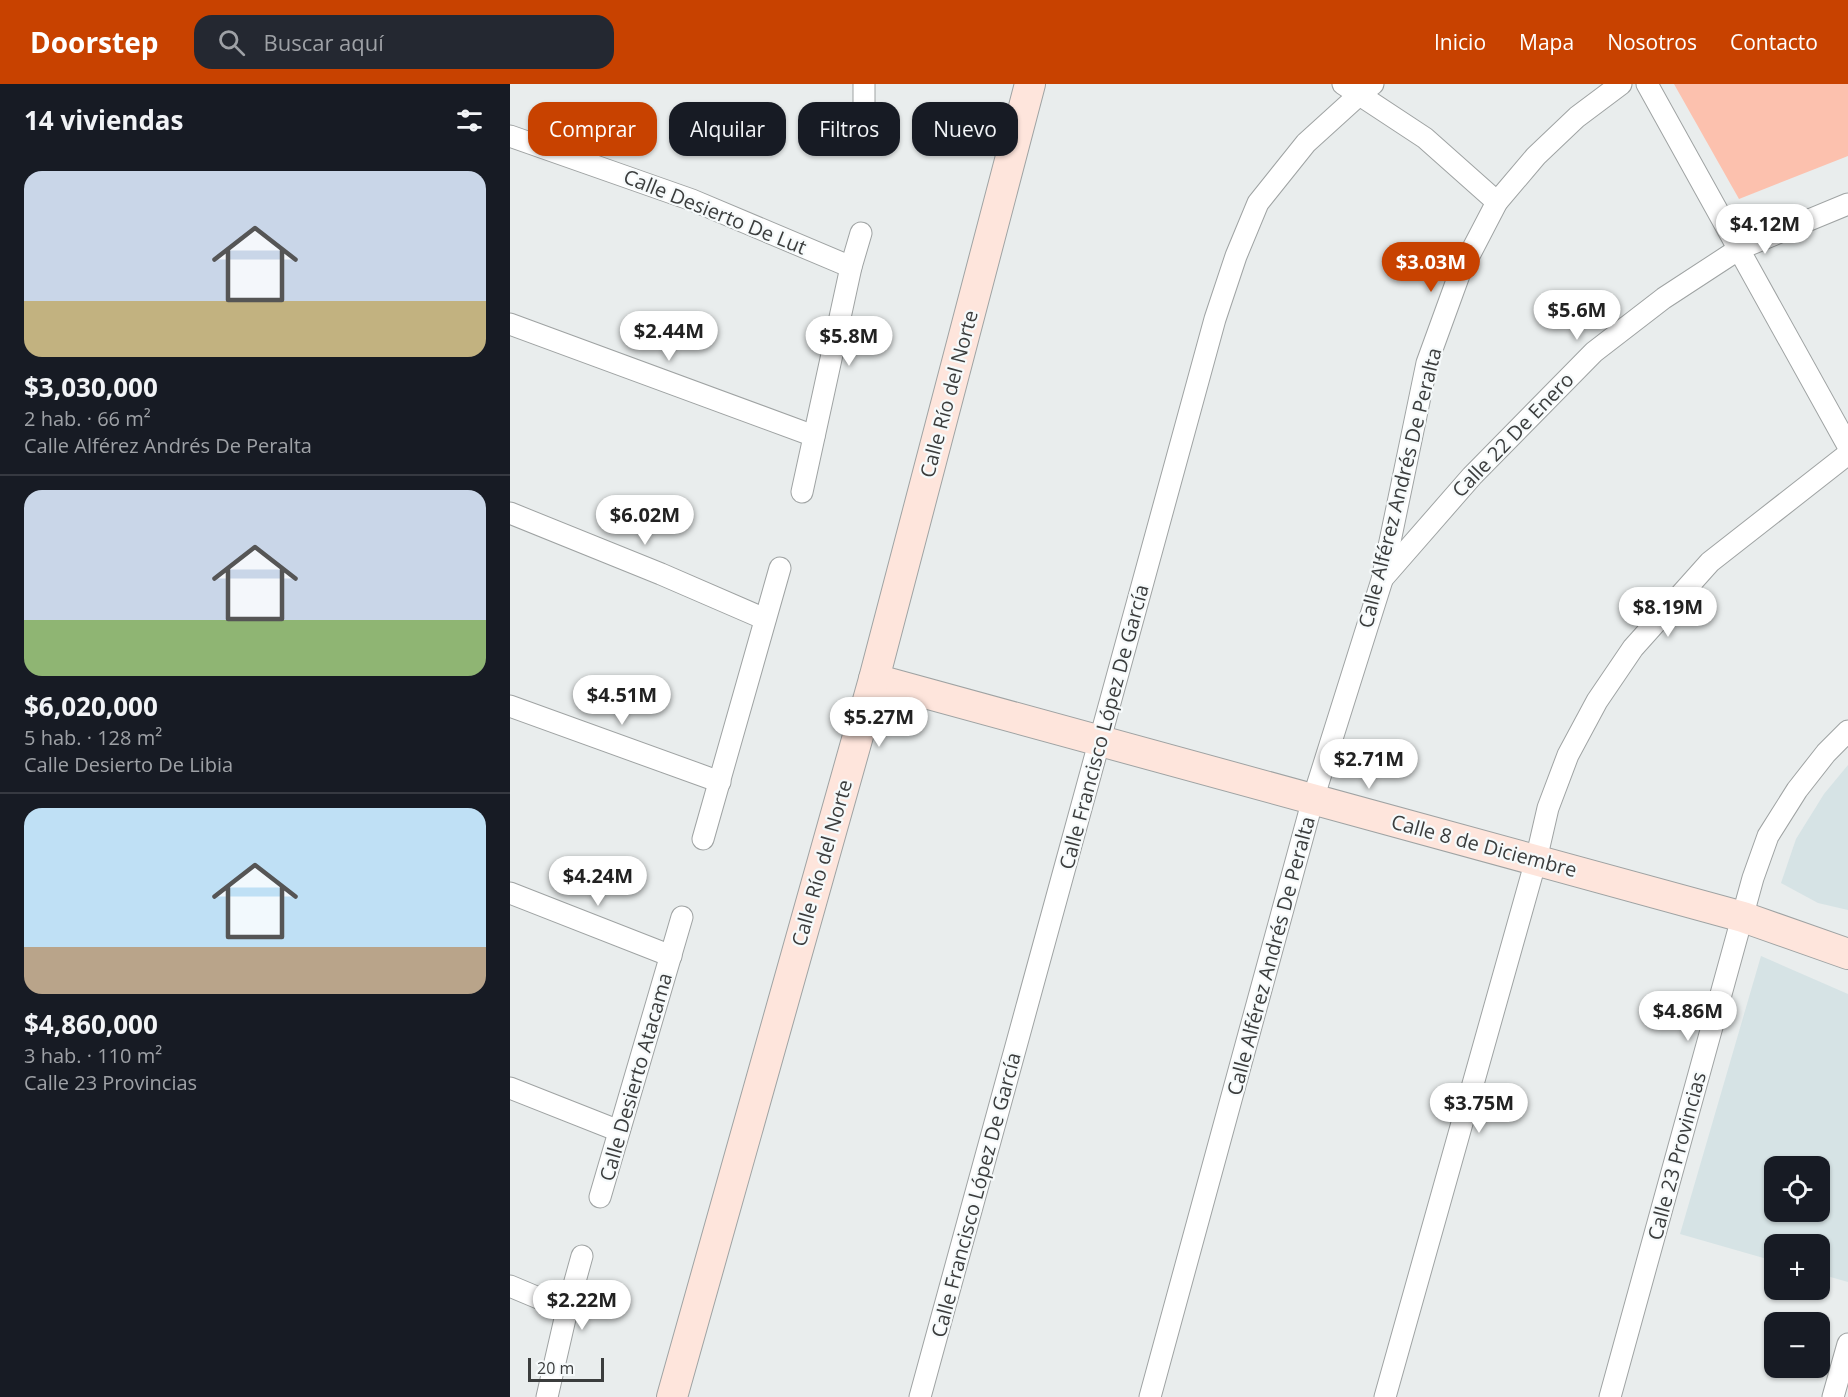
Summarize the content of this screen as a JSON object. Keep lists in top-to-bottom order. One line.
{"streets":{"street":["Calle Desierto De Lut","Calle Río del Norte","Calle 22 De Enero","Calle Alférez Andrés De Peralta","Calle Francisco López De García","Calle 8 de Diciembre","Calle Desierto Atacama","Calle 23 Provincias"]},"crossings":[["Calle Río del Norte","Calle 8 de Diciembre"],["Calle 22 De Enero","Calle Alférez Andrés De Peralta"],["Calle Alférez Andrés De Peralta","Calle 8 de Diciembre"],["Calle Francisco López De García","Calle 8 de Diciembre"],["Calle 8 de Diciembre","Calle 23 Provincias"]],"scale_bar":"20 m","page":{"header":"Doorstep","search":"Buscar aquí","nav":["Inicio","Mapa","Nosotros","Contacto"],"heading":"14 viviendas","chip":["Comprar","Alquilar","Filtros","Nuevo"],"list":[{"name":"$3,030,000","note":"2 hab. · 66 m² · Calle Alférez Andrés De Peralta"},{"name":"$6,020,000","note":"5 hab. · 128 m² · Calle Desierto De Libia"},{"name":"$4,860,000","note":"3 hab. · 110 m² · Calle 23 Provincias"}],"price":["$4.12M","$3.03M","$5.6M","$2.44M","$5.8M","$6.02M","$8.19M","$4.51M","$5.27M","$2.71M","$4.24M","$4.86M","$3.75M","$2.22M"],"map_buttons":["+","−"],"scale":"20 m"}}
